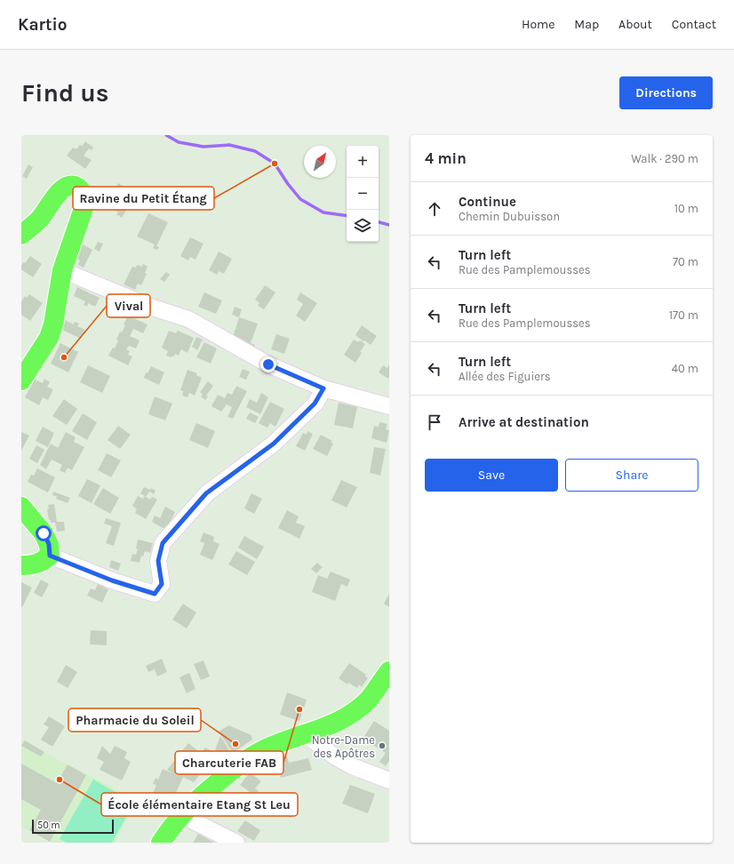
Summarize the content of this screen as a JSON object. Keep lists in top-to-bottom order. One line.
{"places":["Ravine du Petit Étang","Vival","Charcuterie FAB","Pharmacie du Soleil","Notre-Dame des Apôtres","École élémentaire Etang St Leu"],"scale_bar":"50 m","north":"top right","page":{"header":"Kartio","nav":["Home","Map","About","Contact"],"buttons":["Directions",["Save","Share"]],"title":"Find us","heading":["4 min","Walk · 290 m"],"map_buttons":["+","−"],"list":[["Continue","Chemin Dubuisson","10 m"],["Turn left","Rue des Pamplemousses","70 m"],["Turn left","Rue des Pamplemousses","170 m"],["Turn left","Allée des Figuiers","40 m"],"Arrive at destination"],"scale":"50 m"}}
